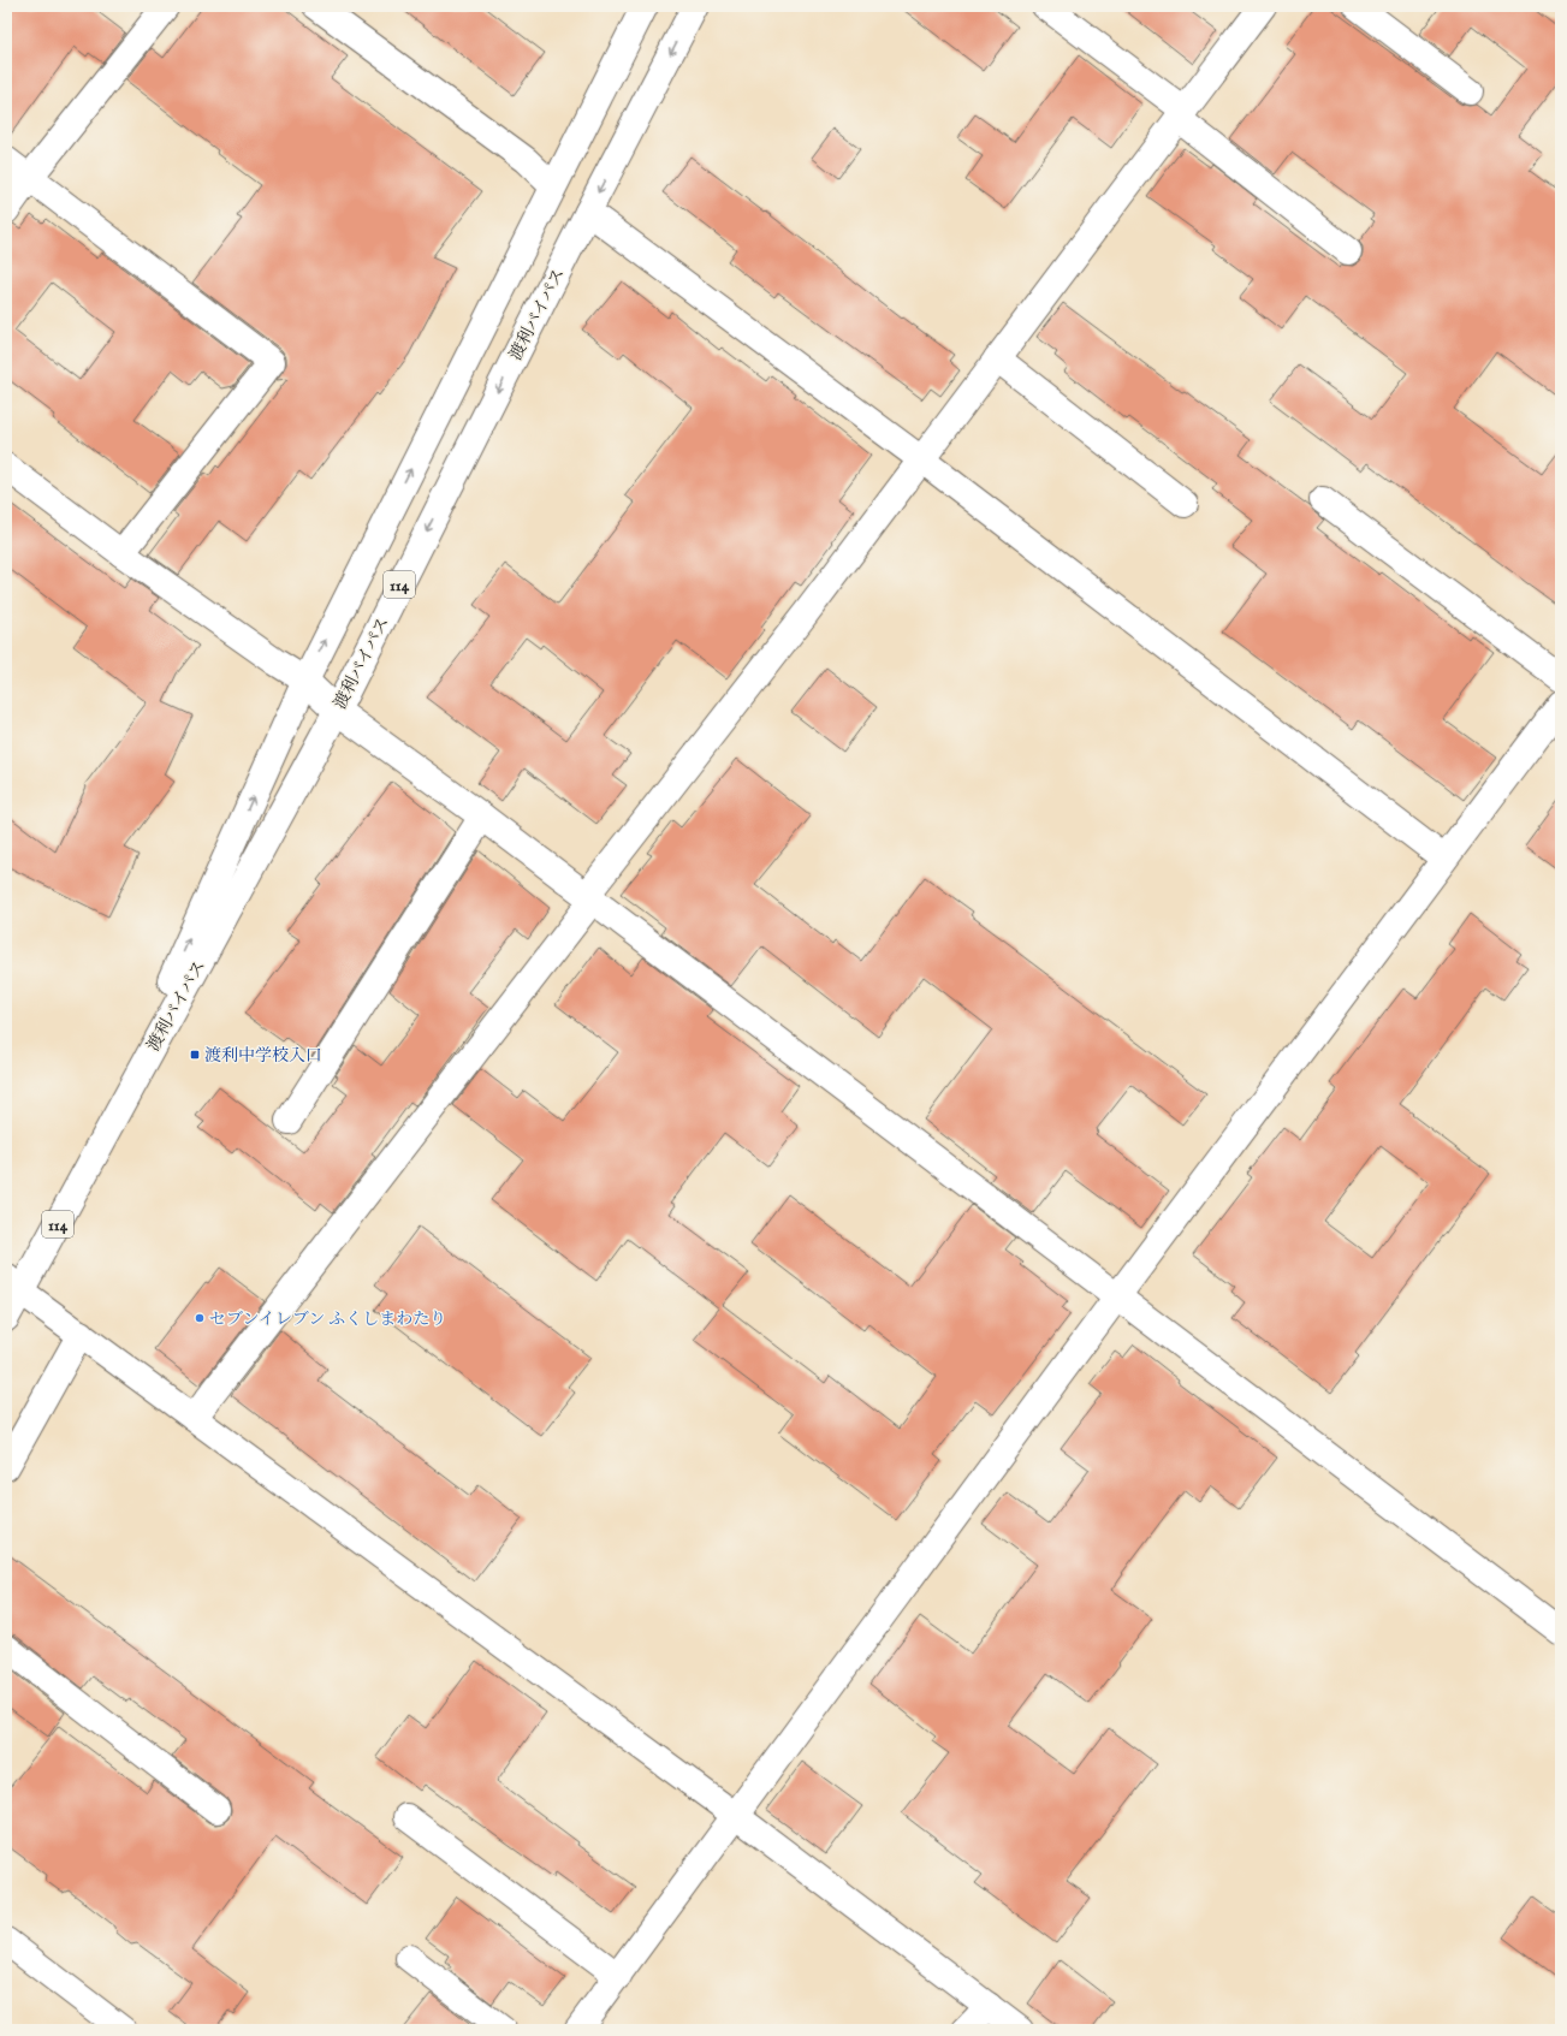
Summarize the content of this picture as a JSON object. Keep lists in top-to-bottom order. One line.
{"streets":{"main road":["渡利バイパス","114"]},"places":{"transit":["渡利中学校入口"],"other":["セブンイレブン ふくしまわたり"]}}
